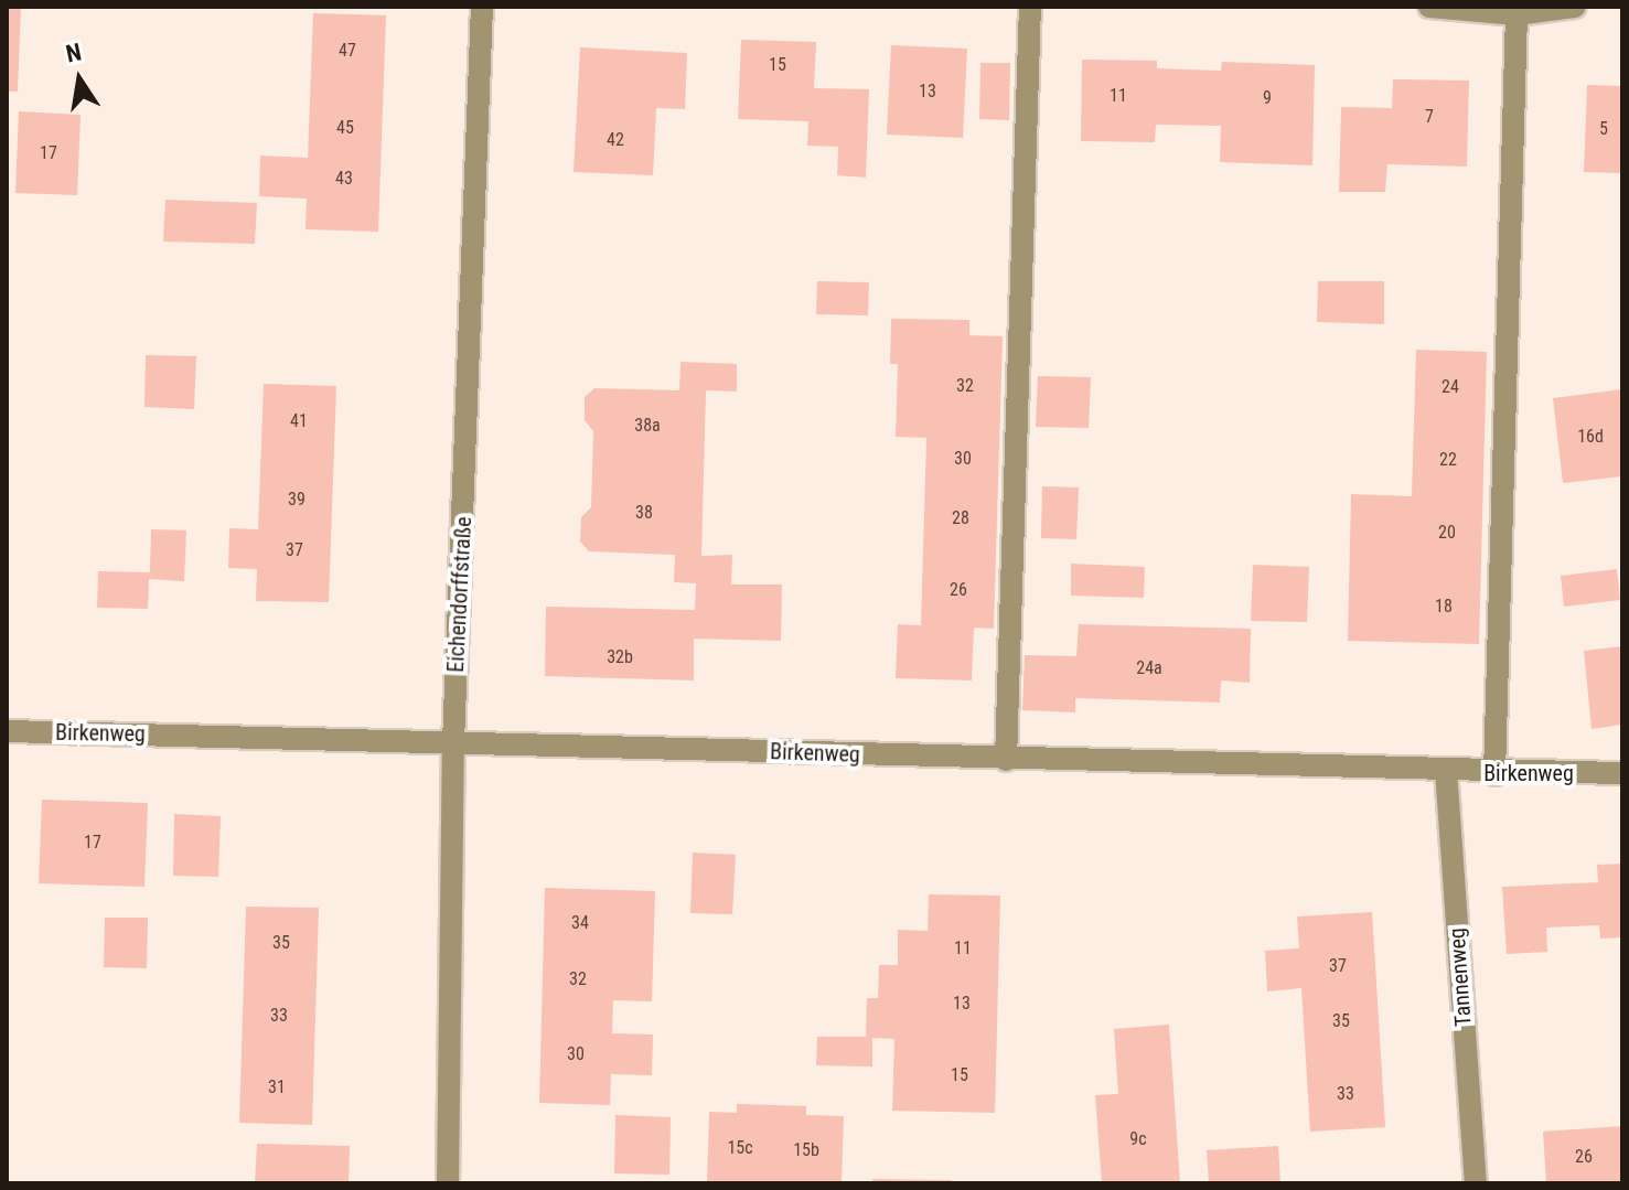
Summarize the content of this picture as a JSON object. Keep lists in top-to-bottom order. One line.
{"streets":{"street":["Eichendorffstraße","Birkenweg","Tannenweg"]},"crossings":[["Eichendorffstraße","Birkenweg"],["Birkenweg","Tannenweg"]],"house_numbers":["47","15","13","11","9","7","45","5","42","17","43","32","24","41","38a","16d","30","22","39","38","28","20","37","26","18","32b","24a","17","34","35","11","37","32","13","33","35","30","15","31","33","9c","15c","15b","26"],"north":"top"}
